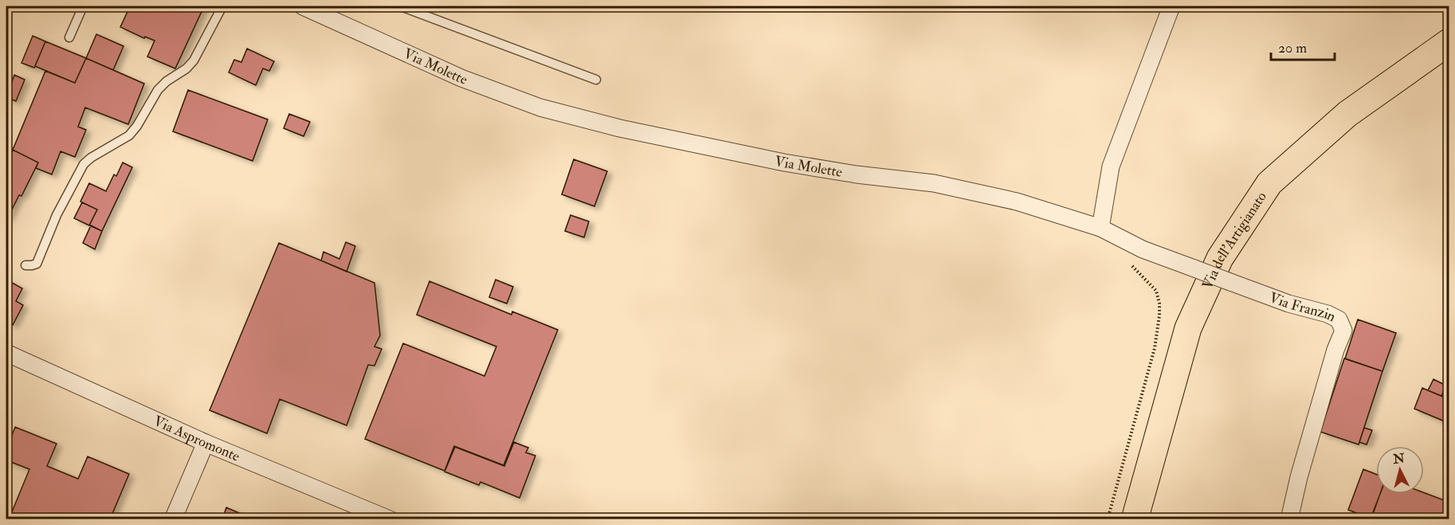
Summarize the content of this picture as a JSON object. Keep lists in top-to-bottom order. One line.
{"streets":{"highway":["Via dell'Artigianato"],"street":["Via Molette","Via Franzin","Via Aspromonte"]},"crossings":[["Via Molette","Via Franzin"]],"scale_bar":"20 m","north":"top"}
